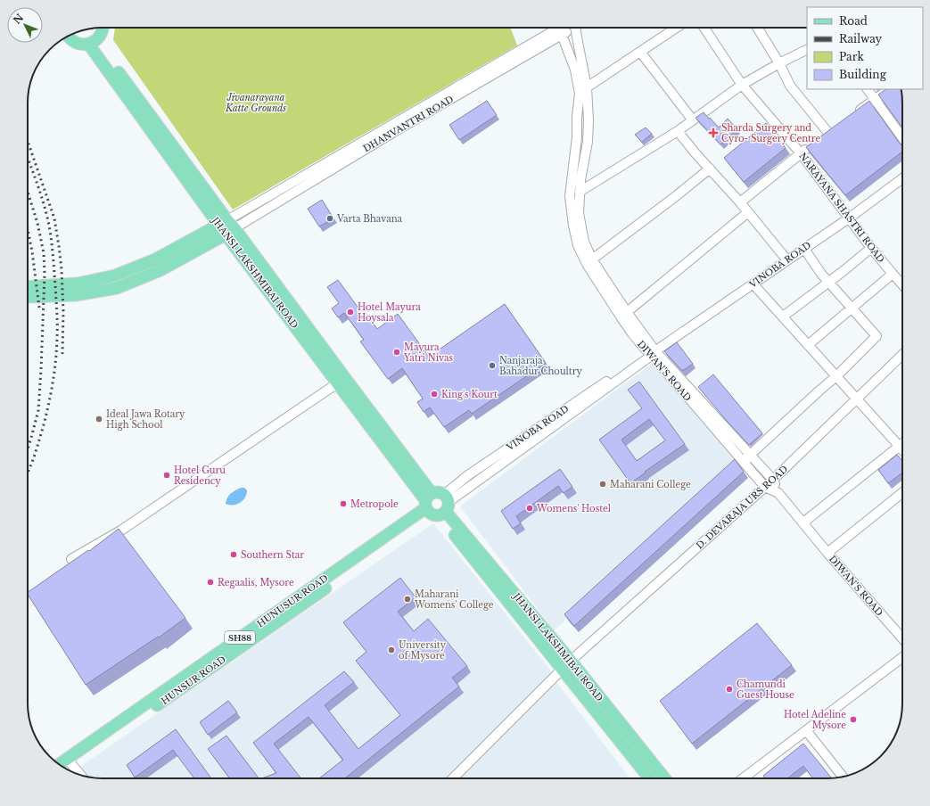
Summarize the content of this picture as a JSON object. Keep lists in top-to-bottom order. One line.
{"streets":{"main road":["JHANSI LAKSHMIBAI ROAD","HUNUSUR ROAD","SH88"],"street":["DHANVANTRI ROAD","NARAYANA SHASTRI ROAD","VINOBA ROAD","DIWAN'S ROAD","D. DEVARAJA URS ROAD"]},"crossings":[["DHANVANTRI ROAD","JHANSI LAKSHMIBAI ROAD"],["DHANVANTRI ROAD","DIWAN'S ROAD"],["NARAYANA SHASTRI ROAD","VINOBA ROAD"],["VINOBA ROAD","JHANSI LAKSHMIBAI ROAD"],["VINOBA ROAD","DIWAN'S ROAD"],["VINOBA ROAD","HUNUSUR ROAD"],["JHANSI LAKSHMIBAI ROAD","D. DEVARAJA URS ROAD"],["JHANSI LAKSHMIBAI ROAD","HUNUSUR ROAD"],["DIWAN'S ROAD","D. DEVARAJA URS ROAD"]],"parks":["Jivanarayana Katte Grounds"],"places":{"health":["Sharda Surgery and Cyro- Surgery Centre"],"other":["Varta Bhavana","Hotel Mayura Hoysala","Mayura Yatri Nivas","Nanjaraja Bahadur Choultry","King's Kourt","Ideal Jawa Rotary High School","Hotel Guru Residency","Maharani College","Metropole","Womens' Hostel","Southern Star","Regaalis, Mysore","Maharani Womens' College","University of Mysore","Chamundi Guest House","Hotel Adeline Mysore"]},"legend":["Road","Railway","Park","Building"],"north":"top left"}
